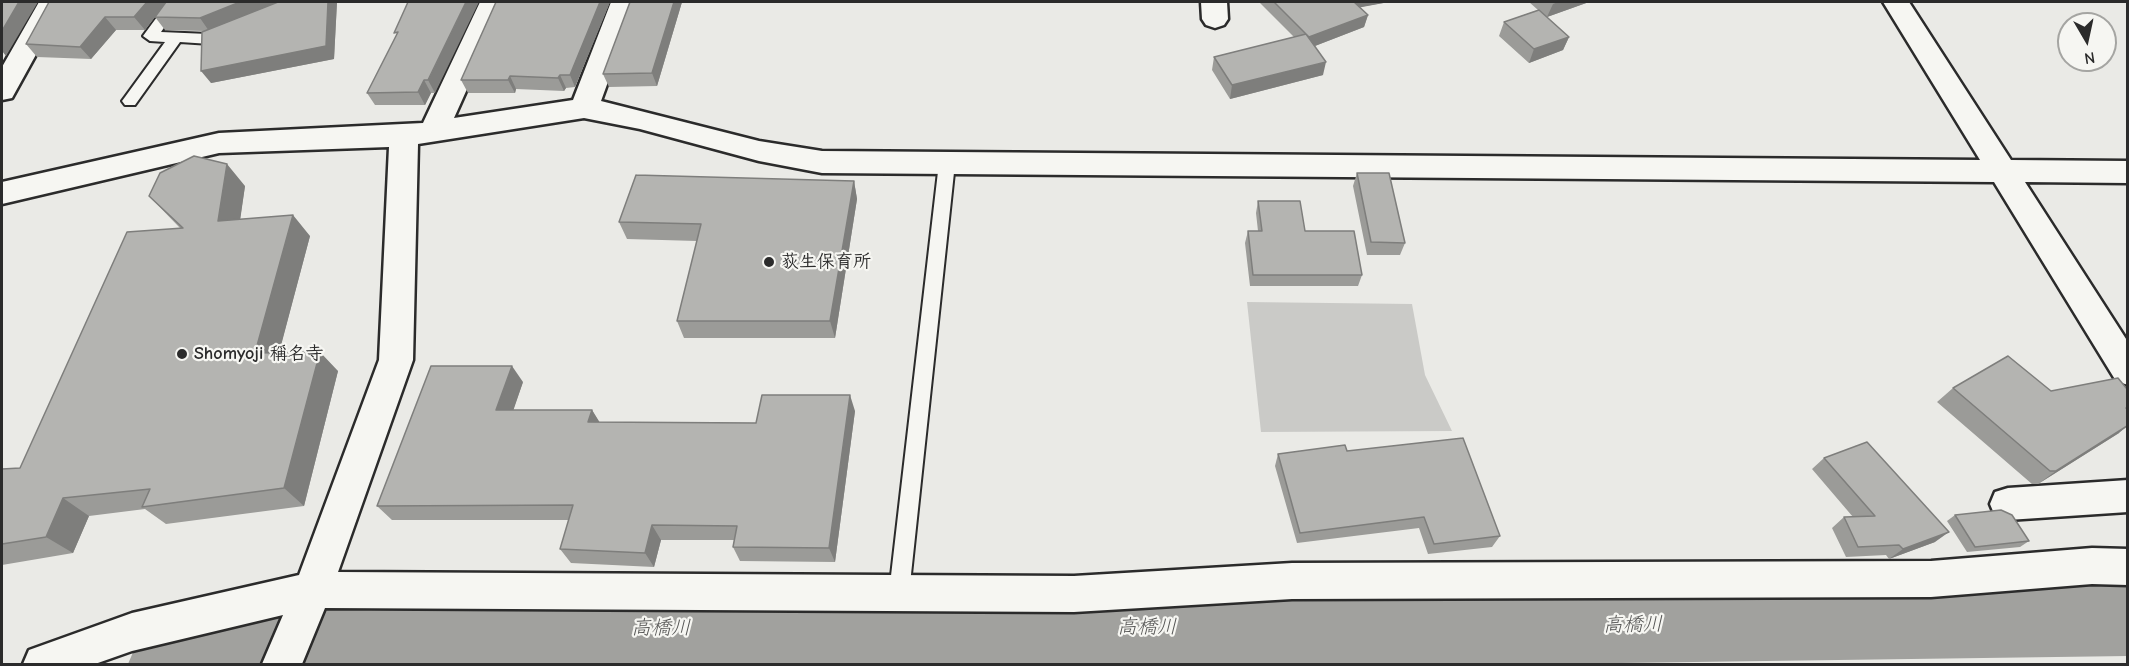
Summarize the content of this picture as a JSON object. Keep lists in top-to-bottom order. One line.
{"water":["高橋川"],"places":["荻生保育所","Shomyoji 稱名寺"],"north":"bottom"}
